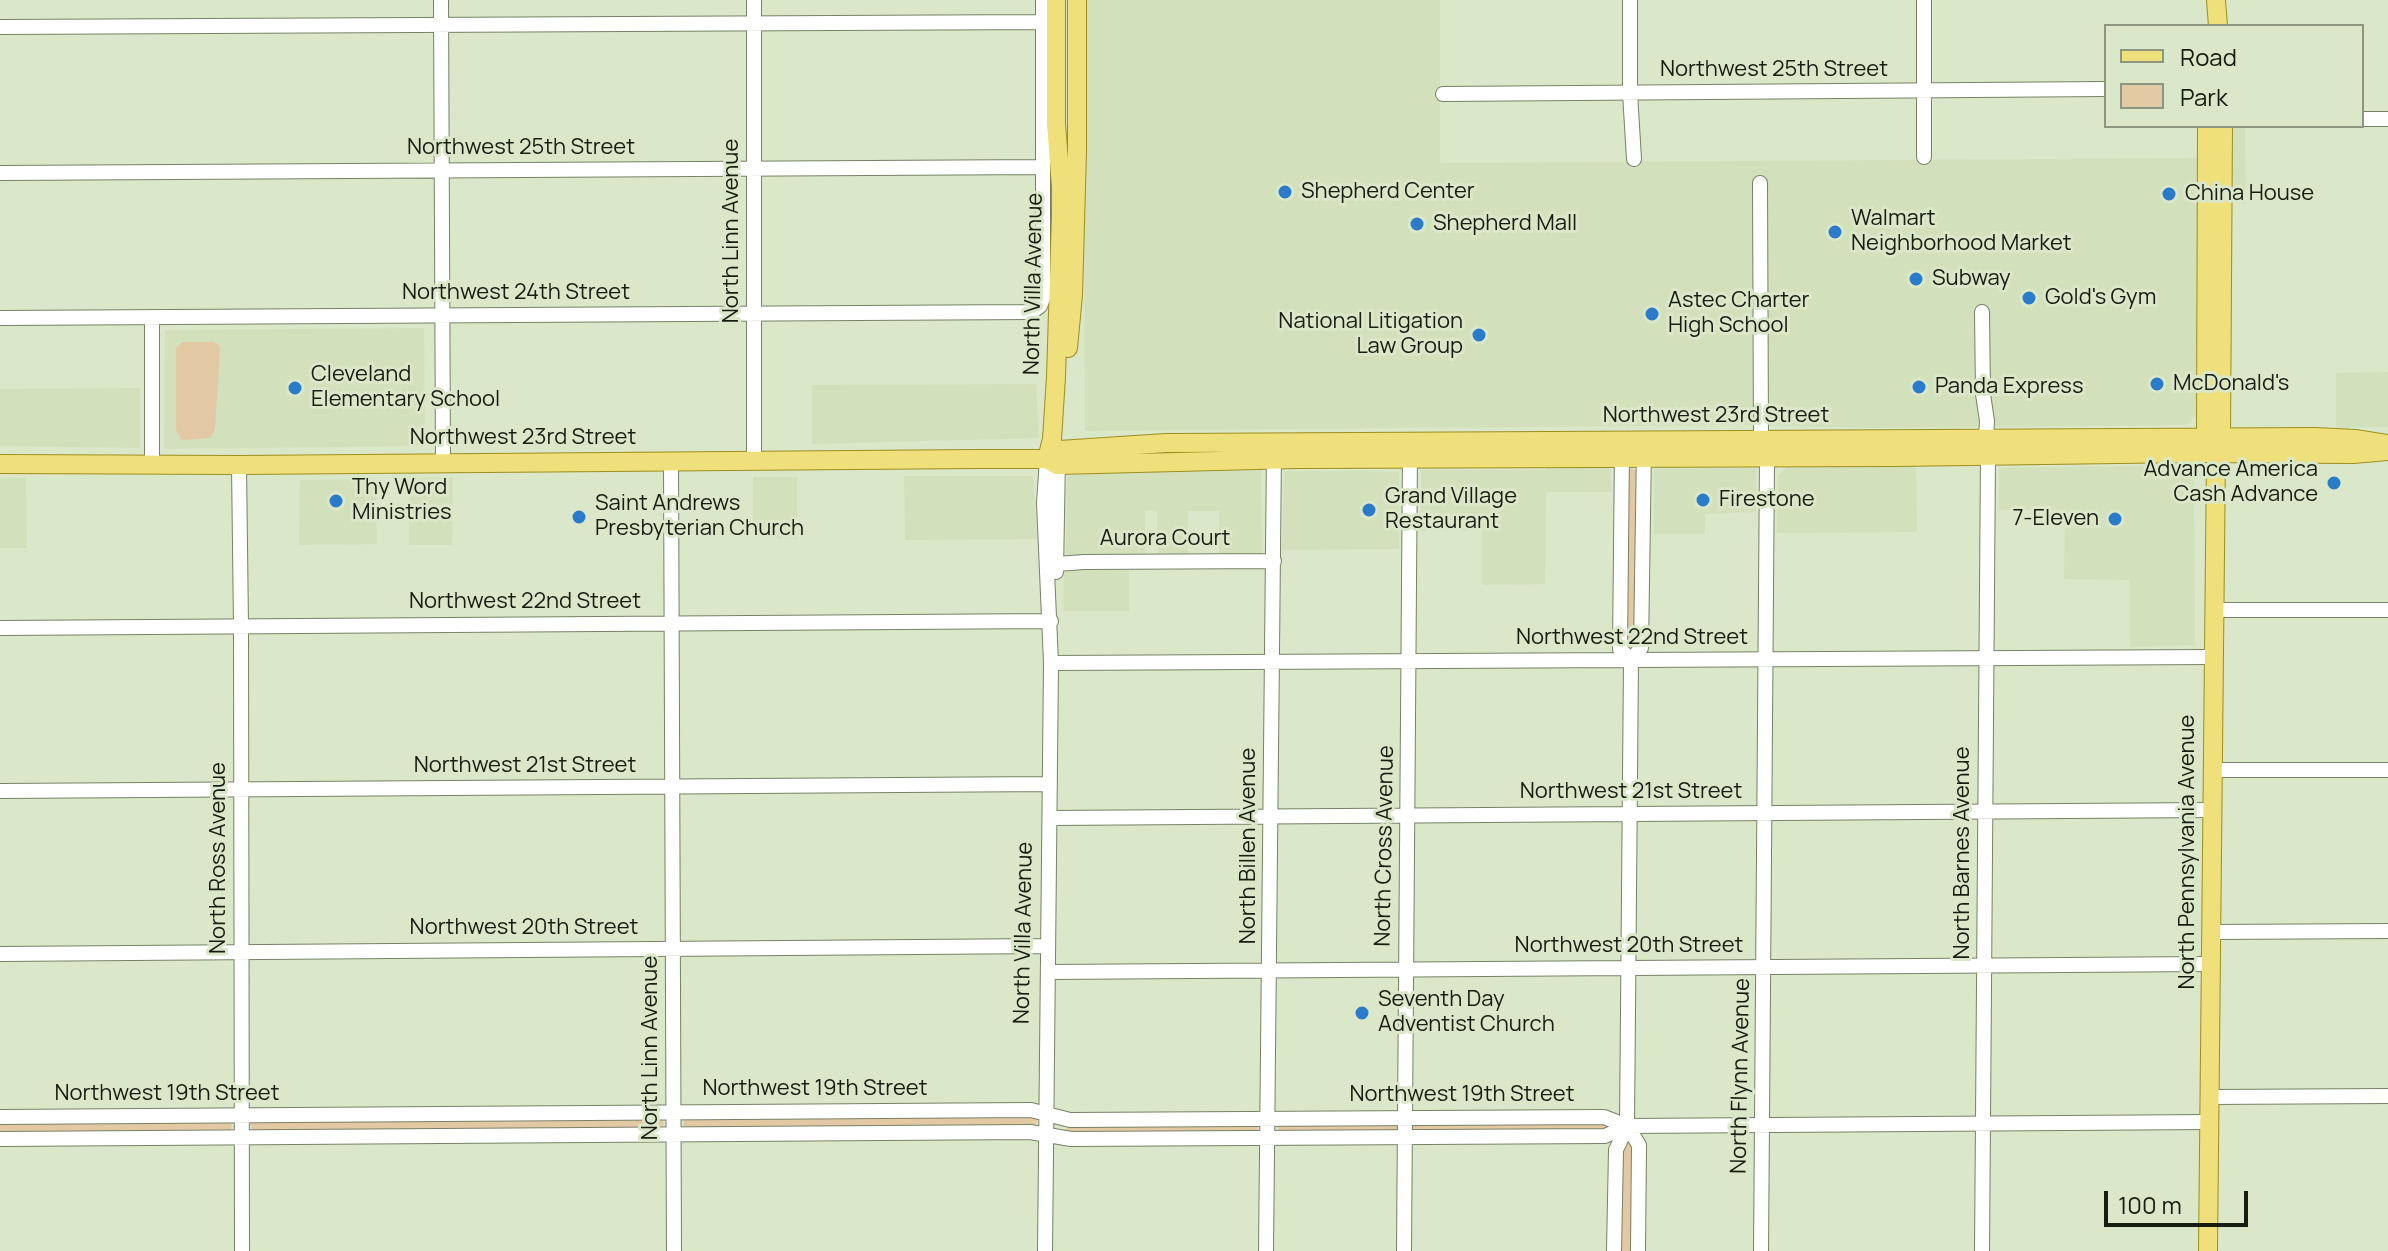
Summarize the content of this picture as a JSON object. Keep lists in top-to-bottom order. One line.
{"streets":{"main road":["North Villa Avenue","Northwest 23rd Street","North Pennsylvania Avenue"],"street":["Northwest 25th Street","North Linn Avenue","Northwest 24th Street","Aurora Court","Northwest 22nd Street","Northwest 21st Street","North Billen Avenue","North Cross Avenue","North Barnes Avenue","North Ross Avenue","Northwest 20th Street","North Flynn Avenue","Northwest 19th Street"]},"crossings":[["Northwest 25th Street","North Linn Avenue"],["Northwest 25th Street","North Villa Avenue"],["North Linn Avenue","Northwest 24th Street"],["North Linn Avenue","Northwest 23rd Street"],["North Linn Avenue","Northwest 22nd Street"],["North Linn Avenue","Northwest 21st Street"],["North Linn Avenue","Northwest 20th Street"],["North Linn Avenue","Northwest 19th Street"],["North Villa Avenue","Northwest 24th Street"],["North Villa Avenue","Northwest 23rd Street"],["North Villa Avenue","Aurora Court"],["North Villa Avenue","Northwest 22nd Street"],["North Villa Avenue","Northwest 21st Street"],["North Villa Avenue","Northwest 20th Street"],["North Villa Avenue","Northwest 19th Street"],["Northwest 23rd Street","North Billen Avenue"],["Northwest 23rd Street","North Cross Avenue"],["Northwest 23rd Street","North Pennsylvania Avenue"],["Northwest 23rd Street","North Barnes Avenue"],["Northwest 23rd Street","North Ross Avenue"],["Northwest 23rd Street","North Flynn Avenue"],["Aurora Court","North Billen Avenue"],["Northwest 22nd Street","North Billen Avenue"],["Northwest 22nd Street","North Cross Avenue"],["Northwest 22nd Street","North Pennsylvania Avenue"],["Northwest 22nd Street","North Barnes Avenue"],["Northwest 22nd Street","North Ross Avenue"],["Northwest 22nd Street","North Flynn Avenue"],["Northwest 21st Street","North Billen Avenue"],["Northwest 21st Street","North Cross Avenue"],["Northwest 21st Street","North Pennsylvania Avenue"],["Northwest 21st Street","North Barnes Avenue"],["Northwest 21st Street","North Ross Avenue"],["Northwest 21st Street","North Flynn Avenue"],["North Billen Avenue","Northwest 20th Street"],["North Billen Avenue","Northwest 19th Street"],["North Cross Avenue","Northwest 20th Street"],["North Cross Avenue","Northwest 19th Street"],["North Pennsylvania Avenue","Northwest 20th Street"],["North Pennsylvania Avenue","Northwest 19th Street"],["North Barnes Avenue","Northwest 20th Street"],["North Barnes Avenue","Northwest 19th Street"],["North Ross Avenue","Northwest 20th Street"],["North Ross Avenue","Northwest 19th Street"],["Northwest 20th Street","North Flynn Avenue"],["North Flynn Avenue","Northwest 19th Street"]],"places":["Shepherd Center","China House","Shepherd Mall","Walmart Neighborhood Market","Subway","Gold's Gym","Astec Charter High School","National Litigation Law Group","McDonald's","Panda Express","Cleveland Elementary School","Advance America Cash Advance","Firestone","Thy Word Ministries","Grand Village Restaurant","Saint Andrews Presbyterian Church","7-Eleven","Seventh Day Adventist Church"],"legend":["Road","Park"],"scale_bar":"100 m"}
